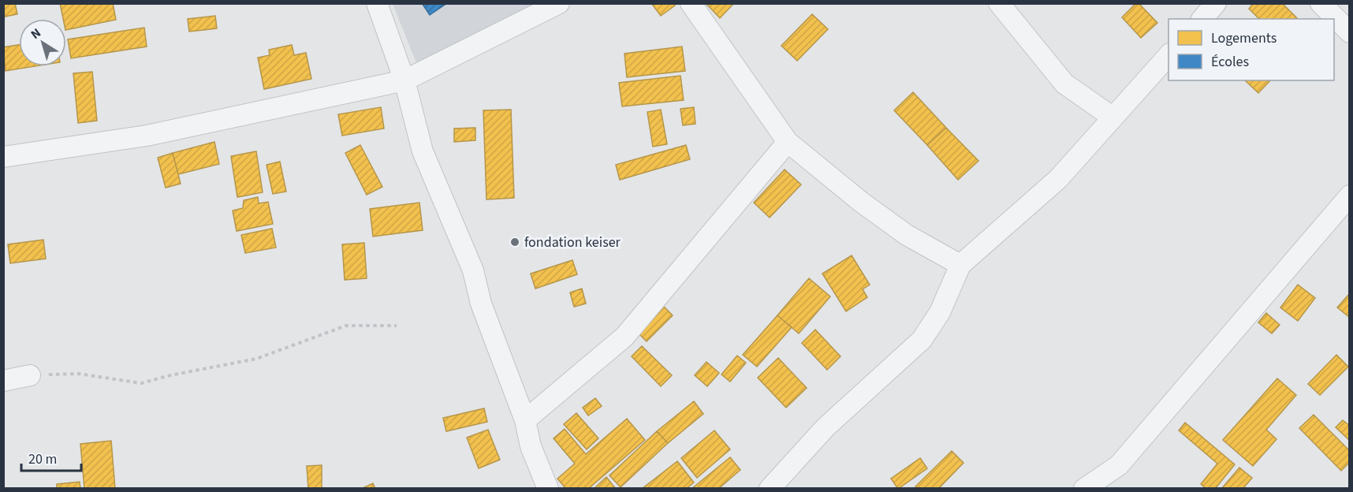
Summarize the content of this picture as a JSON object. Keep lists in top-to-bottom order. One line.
{"places":["fondation keiser"],"legend":["Logements","Écoles"],"scale_bar":"20 m","north":"top left"}
